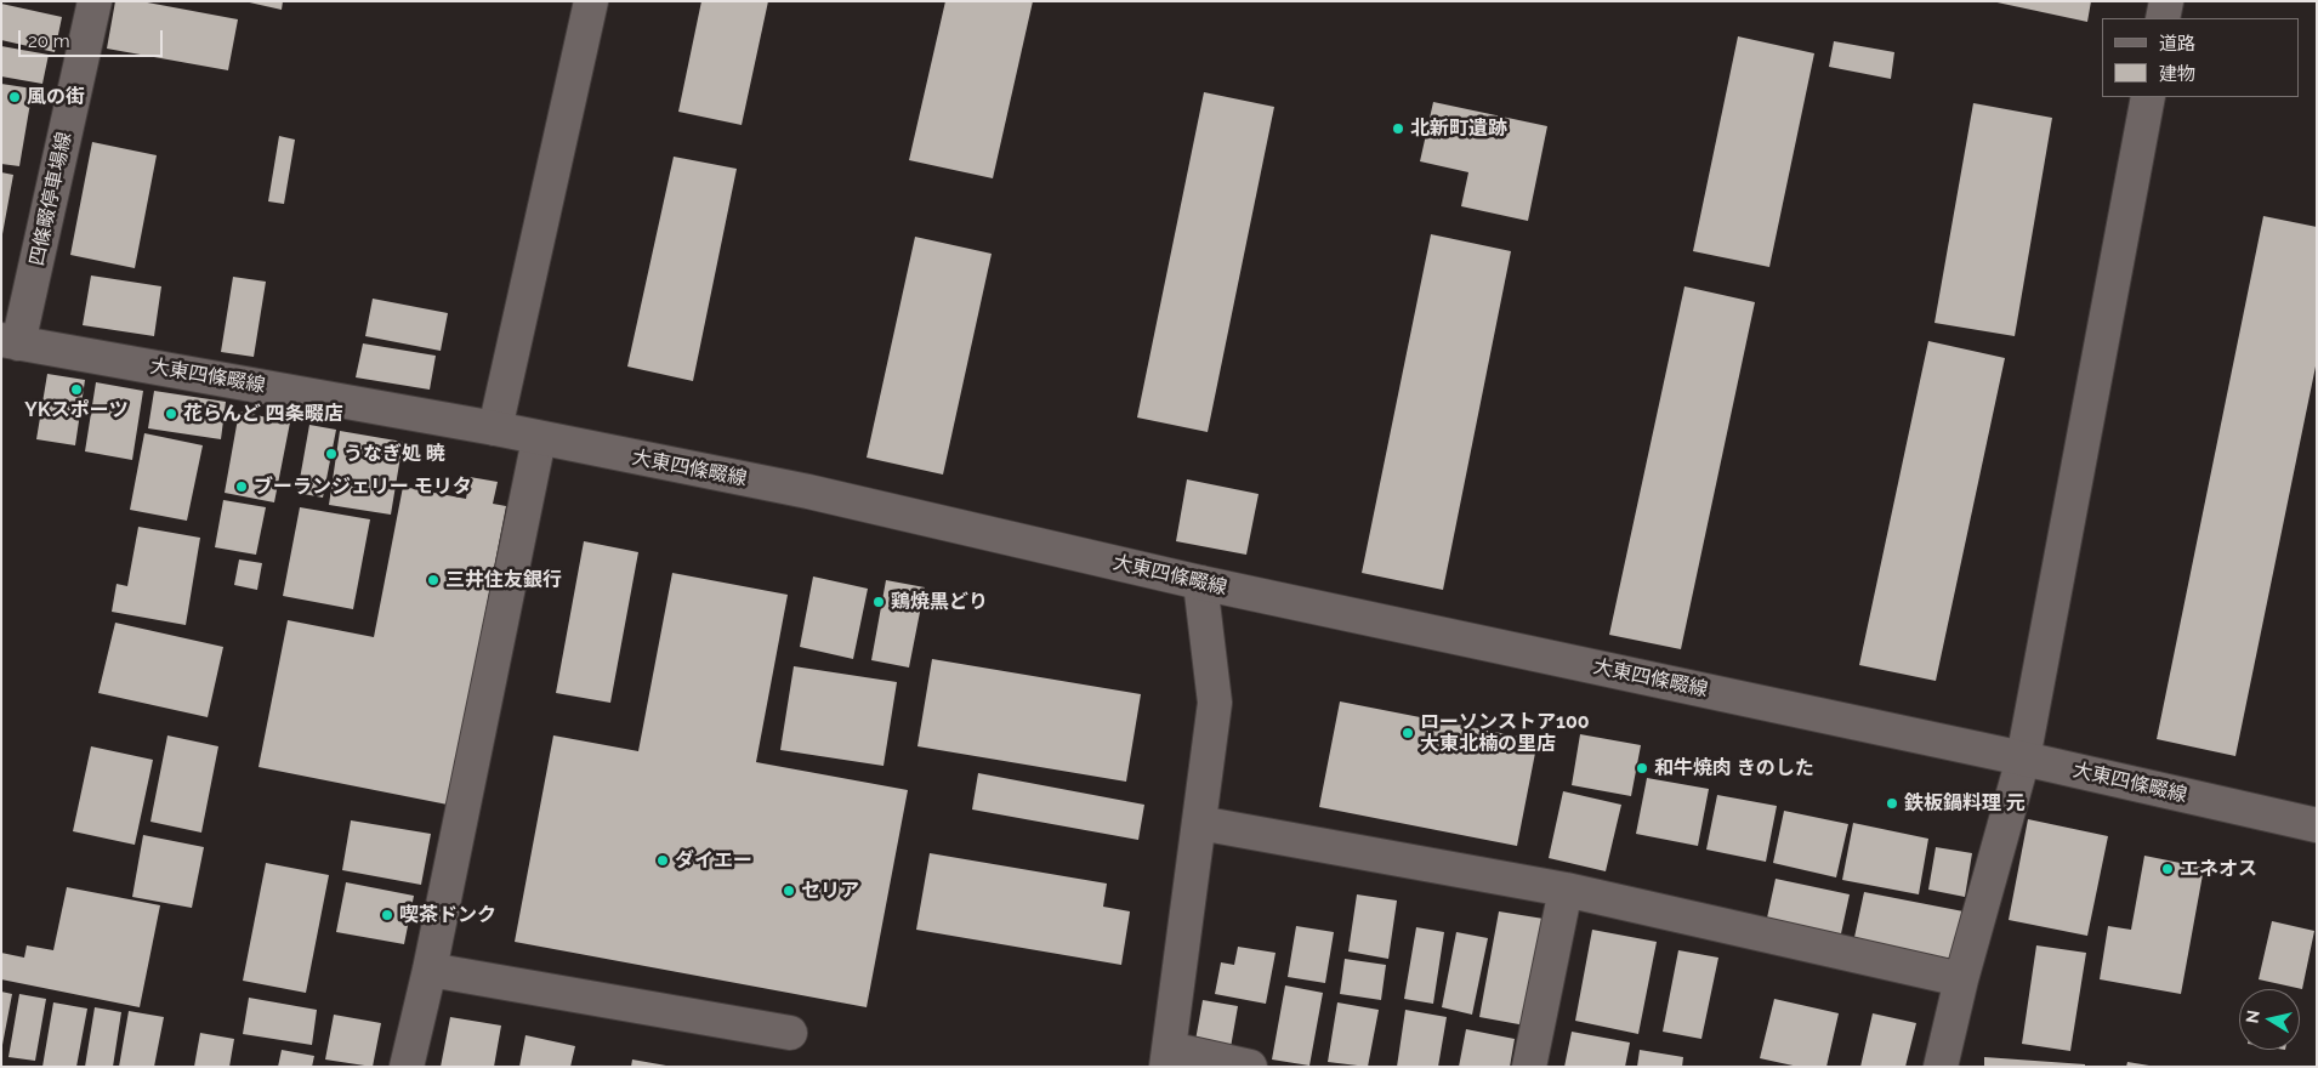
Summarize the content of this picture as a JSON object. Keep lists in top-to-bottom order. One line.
{"streets":{"street":["四條畷停車場線","大東四條畷線"]},"crossings":[["四條畷停車場線","大東四條畷線"]],"places":["風の街","北新町遺跡","YKスポーツ","花らんど 四条畷店","うなぎ処 暁","ブーランジェリー モリタ","三井住友銀行","鶏焼黒どり","ローソンストア100 大東北楠の里店","和牛焼肉 きのした","鉄板鍋料理 元","ダイエー","エネオス","セリア","喫茶ドンク"],"legend":["道路","建物"],"scale_bar":"20 m","north":"left"}
